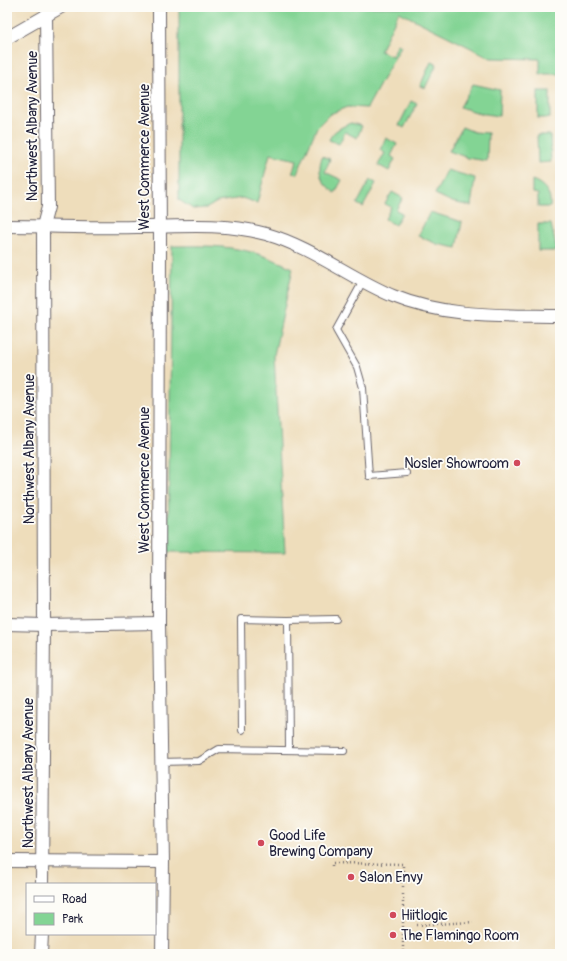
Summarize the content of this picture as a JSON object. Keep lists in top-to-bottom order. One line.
{"streets":{"street":["Northwest Albany Avenue","West Commerce Avenue"]},"places":["Nosler Showroom","Good Life Brewing Company","Salon Envy","Hiitlogic","The Flamingo Room"],"legend":["Road","Park"]}
